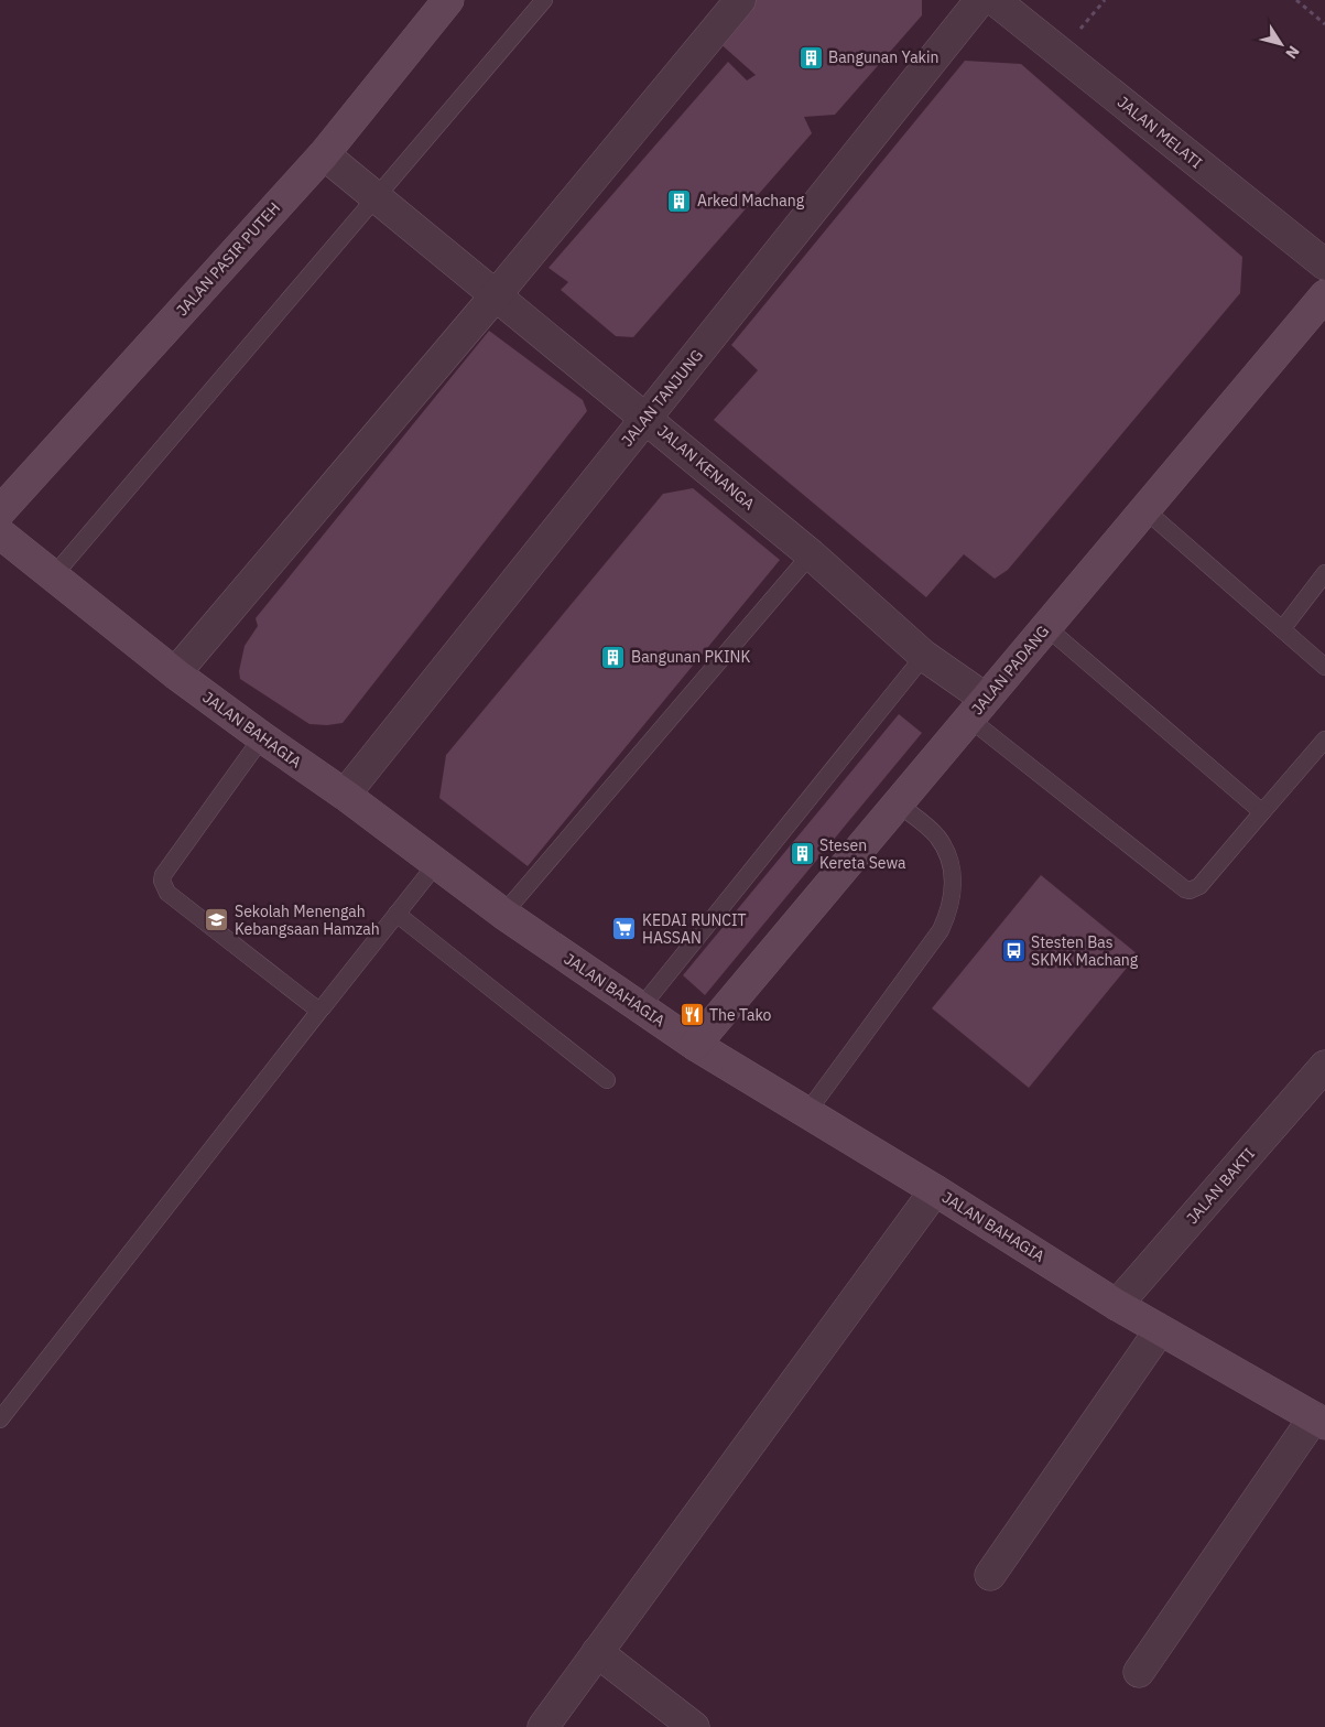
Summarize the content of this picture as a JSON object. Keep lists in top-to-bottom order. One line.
{"streets":{"main road":["JALAN PASIR PUTEH","JALAN PADANG","JALAN BAHAGIA"],"street":["JALAN MELATI","JALAN TANJUNG","JALAN KENANGA","JALAN BAKTI"]},"crossings":[["JALAN PASIR PUTEH","JALAN KENANGA"],["JALAN TANJUNG","JALAN KENANGA"],["JALAN TANJUNG","JALAN BAHAGIA"],["JALAN KENANGA","JALAN PADANG"],["JALAN PADANG","JALAN BAHAGIA"],["JALAN BAHAGIA","JALAN BAKTI"]],"places":{"building":["Bangunan Yakin","Arked Machang","Bangunan PKINK","Stesen Kereta Sewa"],"school or university":["Sekolah Menengah Kebangsaan Hamzah"],"supermarket":["KEDAI RUNCIT HASSAN"],"bus stop":["Stesten Bas SKMK Machang"],"restaurant":["The Tako"]},"north":"bottom right"}
